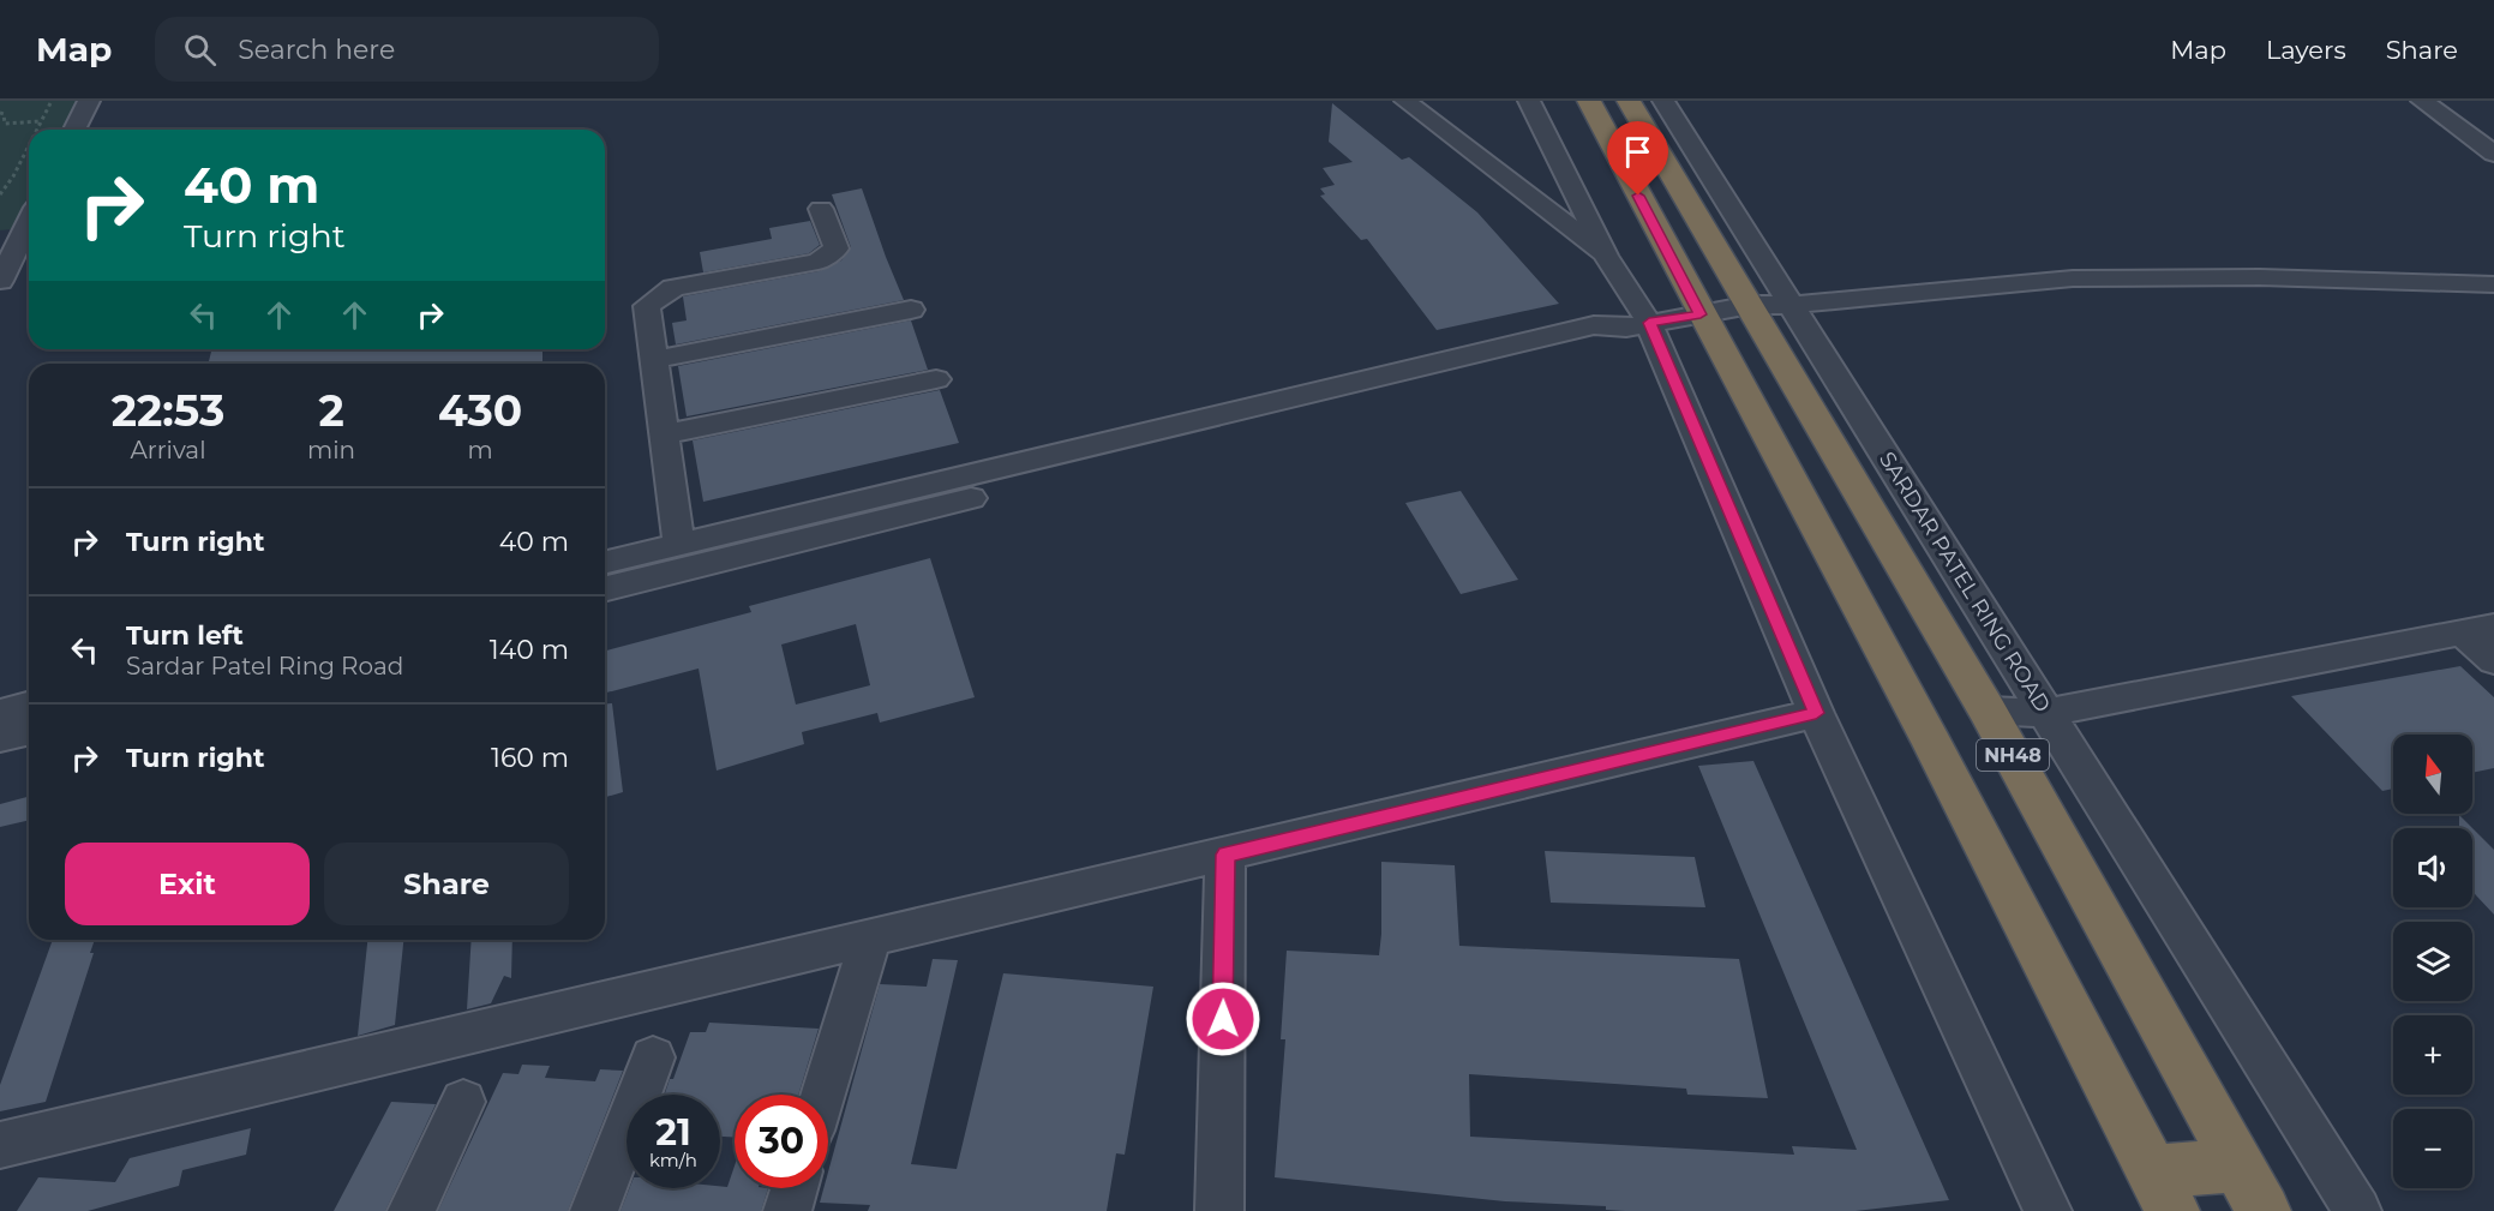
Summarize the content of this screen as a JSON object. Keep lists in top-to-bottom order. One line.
{"streets":{"highway":["SARDAR PATEL RING ROAD","NH48"]},"north":"top","page":{"header":"Map","search":"Search here","nav":["Map","Layers","Share"],"turn":["40 m","Turn right"],"eta":["22:53","Arrival","2","min","430","m"],"list":[{"name":"Turn right","value":"40 m"},{"name":"Turn left","note":"Sardar Patel Ring Road","value":"140 m"},{"name":"Turn right","value":"160 m"}],"map_buttons":["+","−"],"buttons":["Exit","Share"],"speed":"21 km/h","limit":"30"}}
